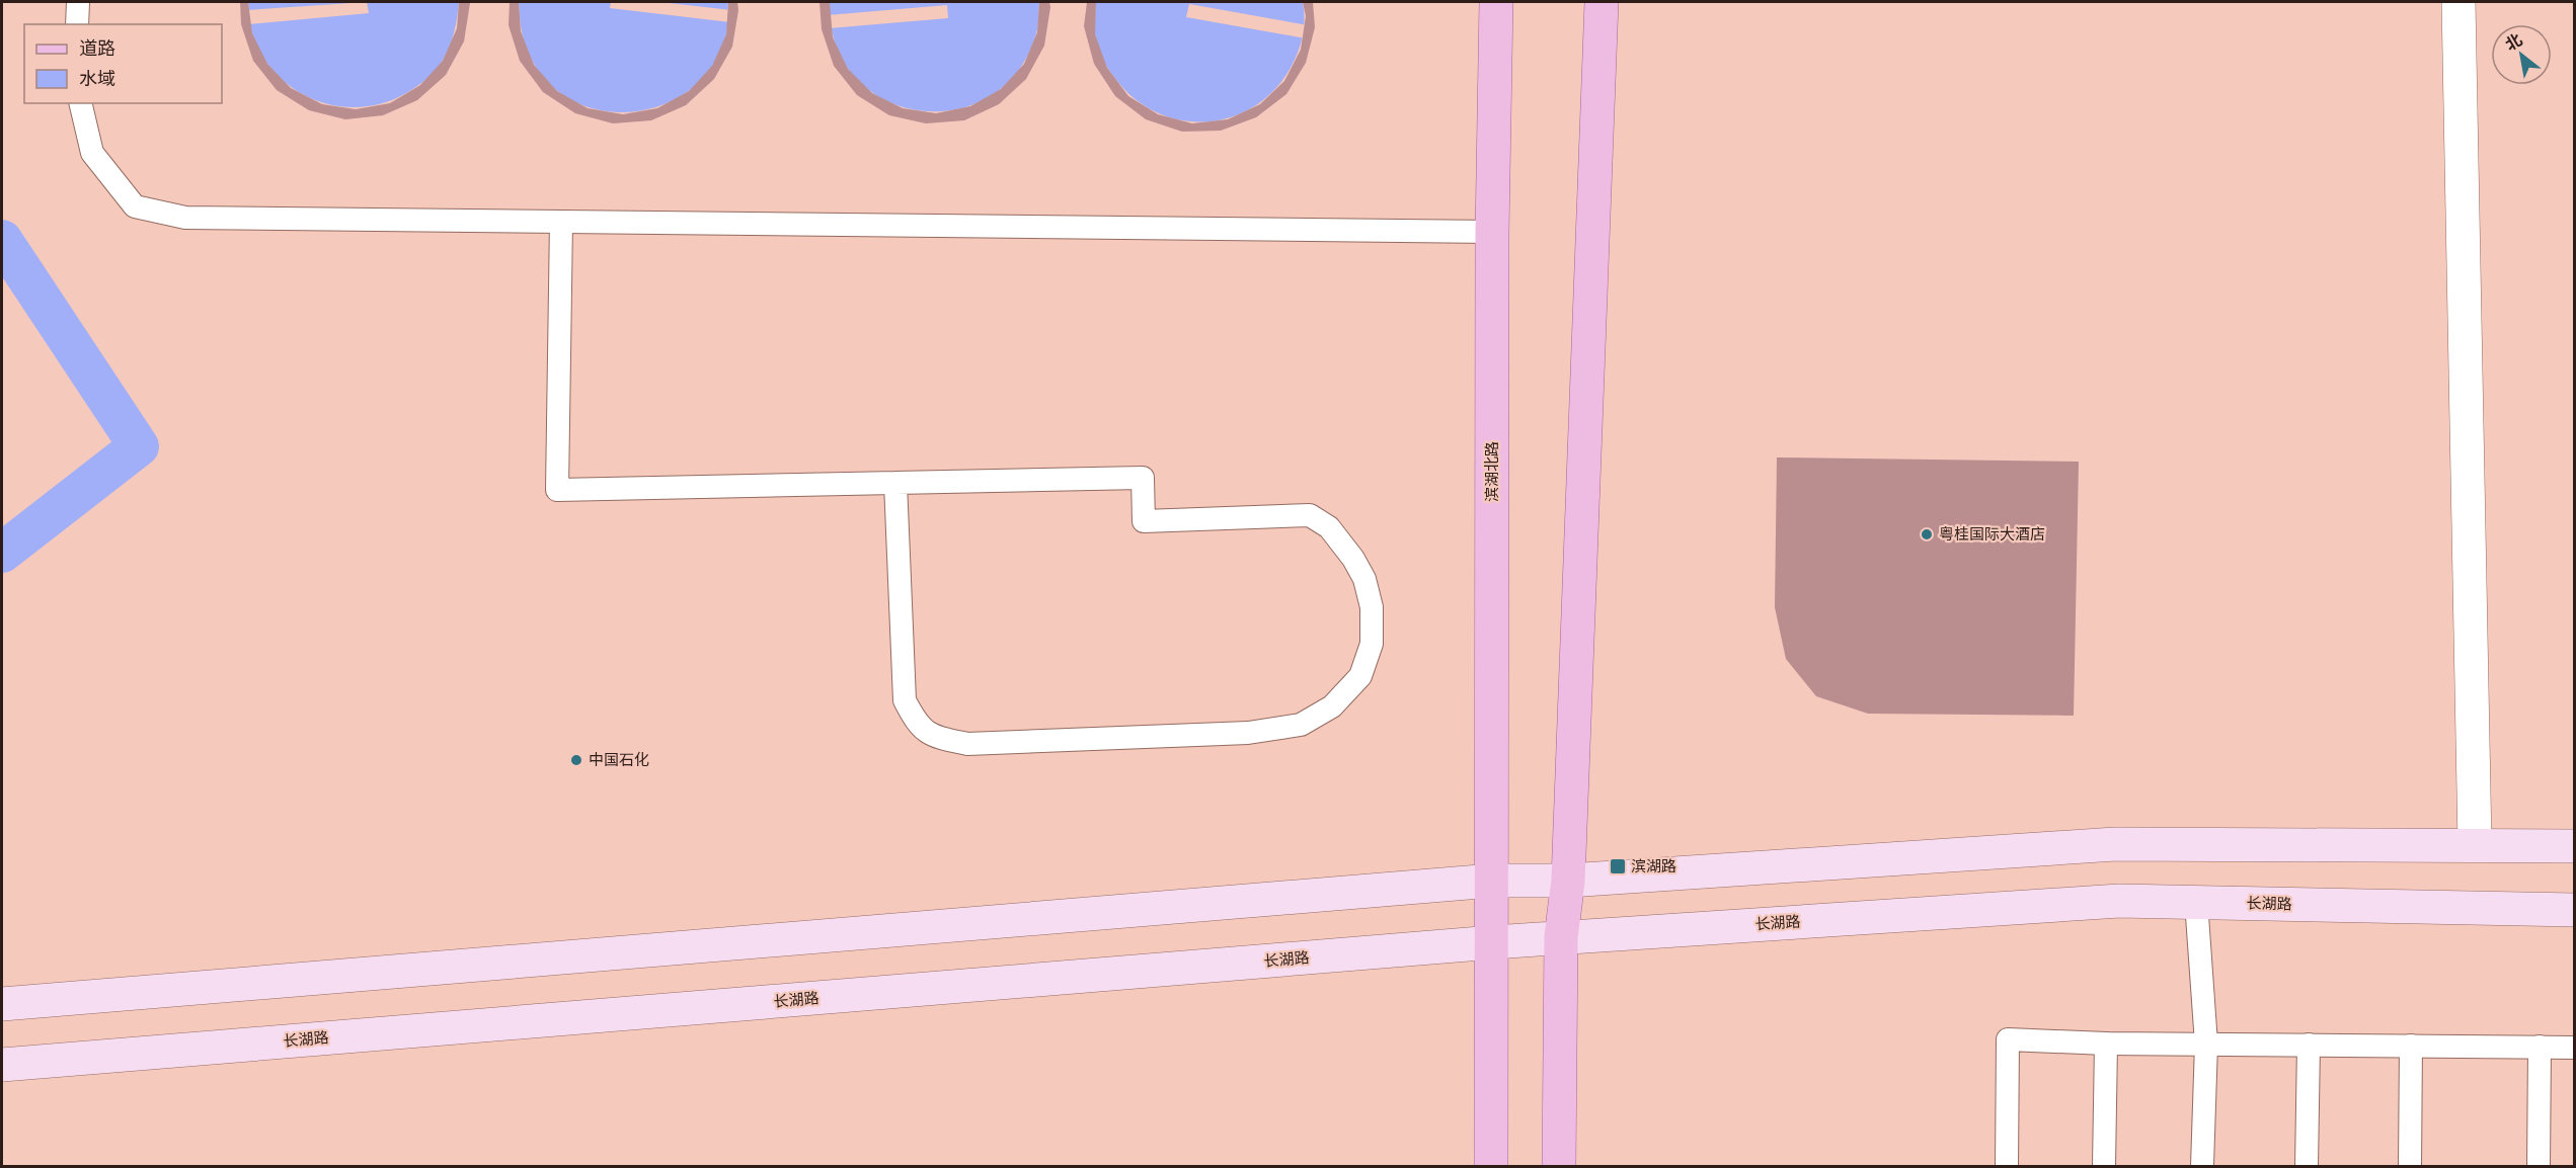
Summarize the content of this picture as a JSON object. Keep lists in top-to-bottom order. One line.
{"streets":{"main road":["滨湖北路","长湖路"]},"crossings":[["滨湖北路","长湖路"]],"places":{"other":["粤桂国际大酒店","中国石化"],"transit":["滨湖路"]},"legend":["道路","水域"],"north":"top left"}
